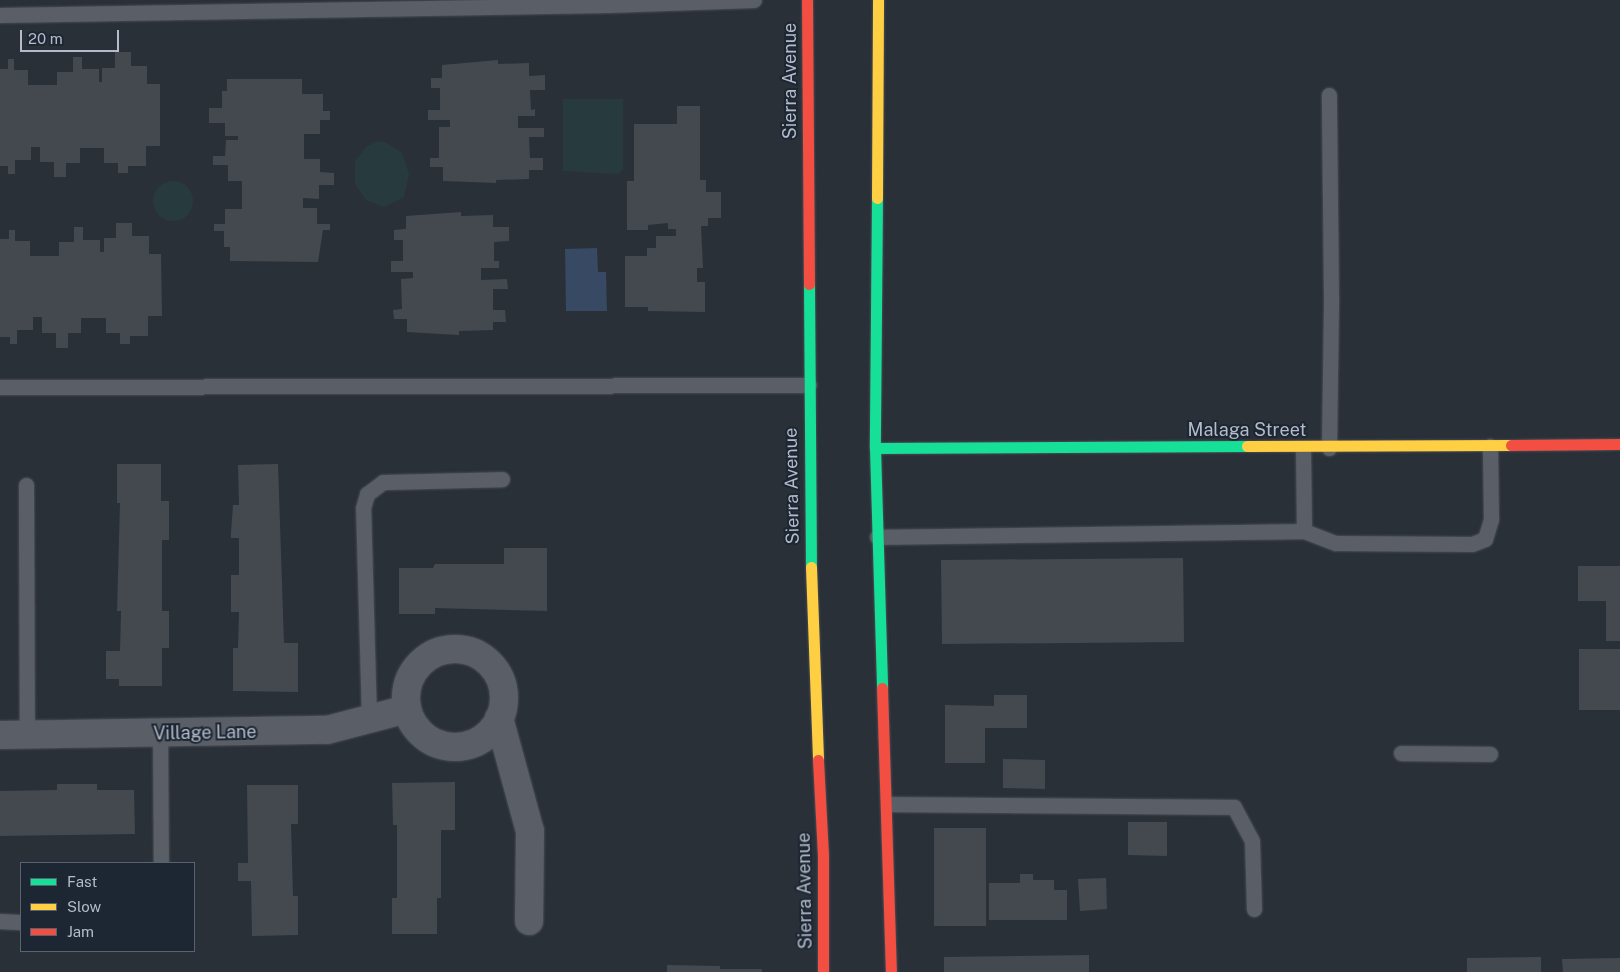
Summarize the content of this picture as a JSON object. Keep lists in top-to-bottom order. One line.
{"streets":{"main road":["Sierra Avenue","Malaga Street"],"street":["Village Lane"]},"legend":["Fast","Slow","Jam"],"scale_bar":"20 m"}
